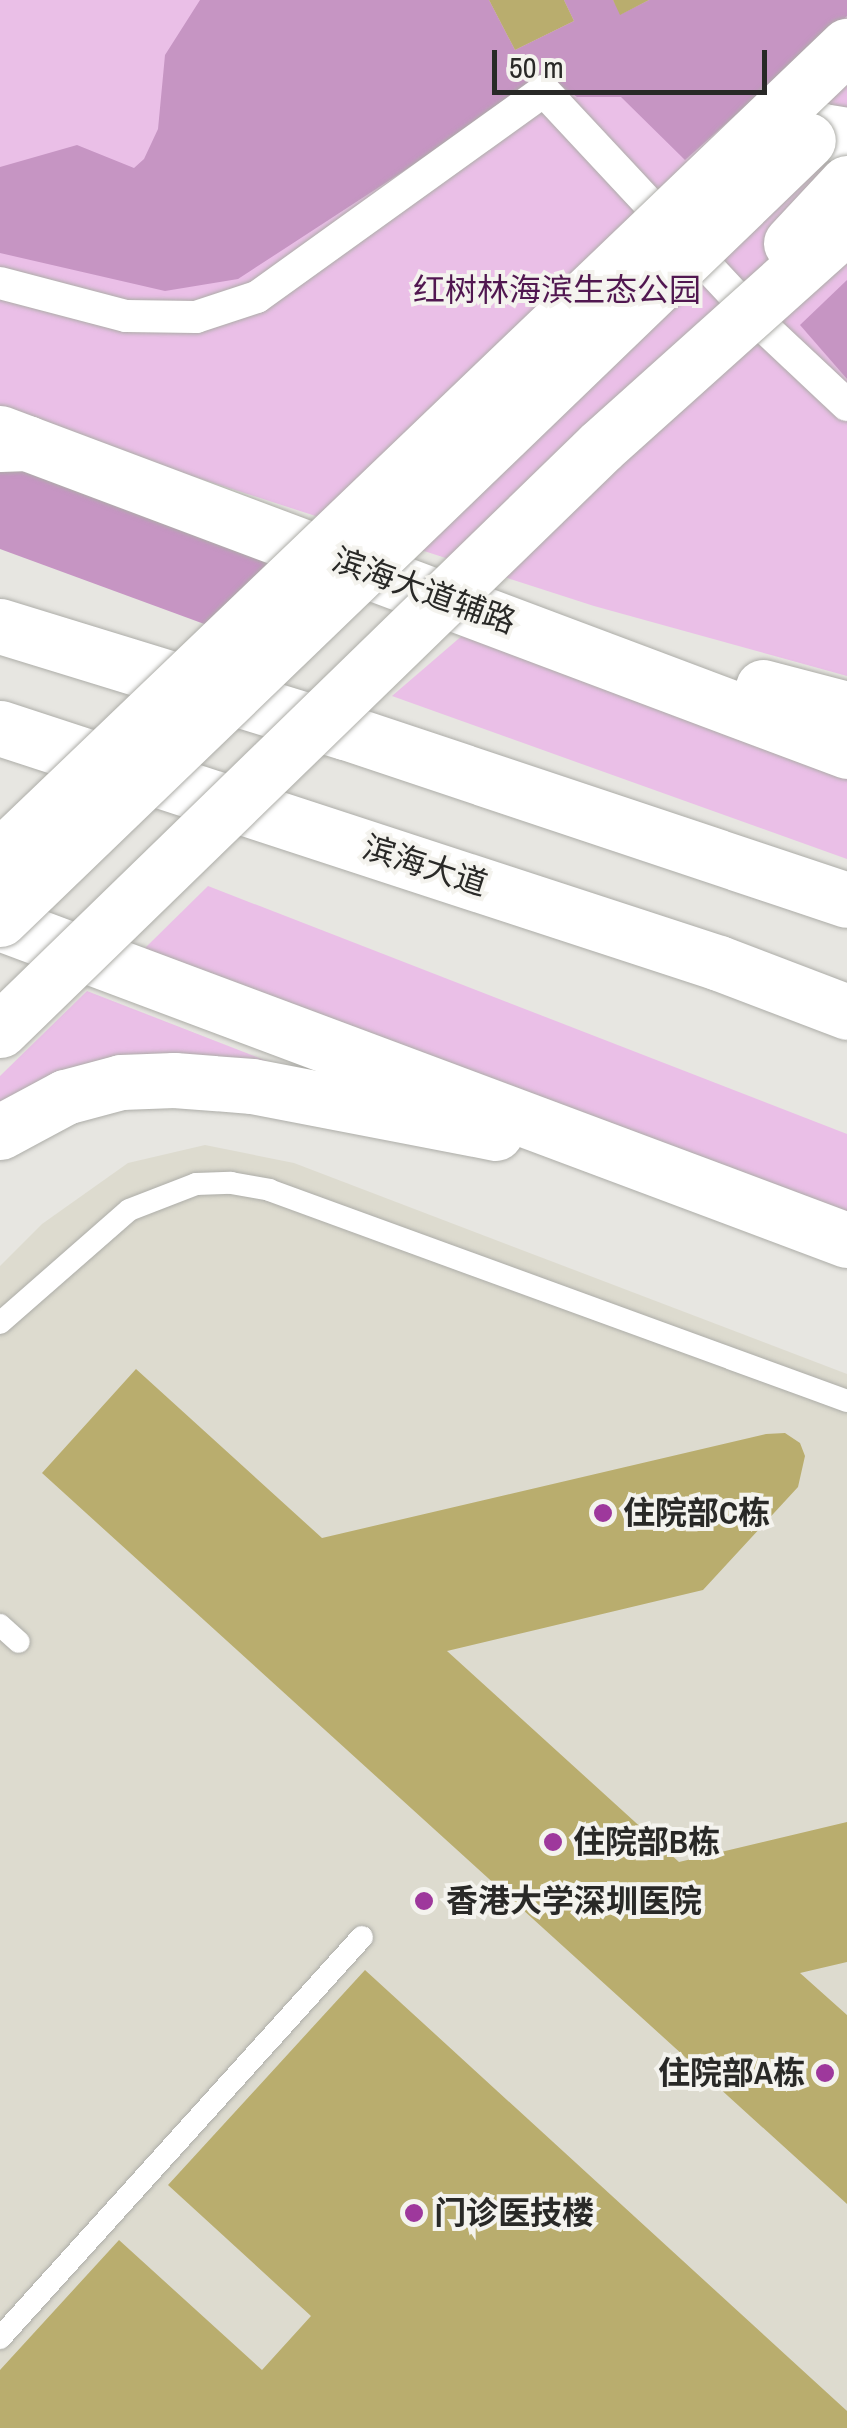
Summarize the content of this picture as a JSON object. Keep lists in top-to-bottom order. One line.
{"streets":{"main road":["滨海大道辅路","滨海大道"]},"parks":["红树林海滨生态公园"],"places":["住院部C栋","住院部B栋","香港大学深圳医院","住院部A栋","门诊医技楼"],"scale_bar":"50 m"}
